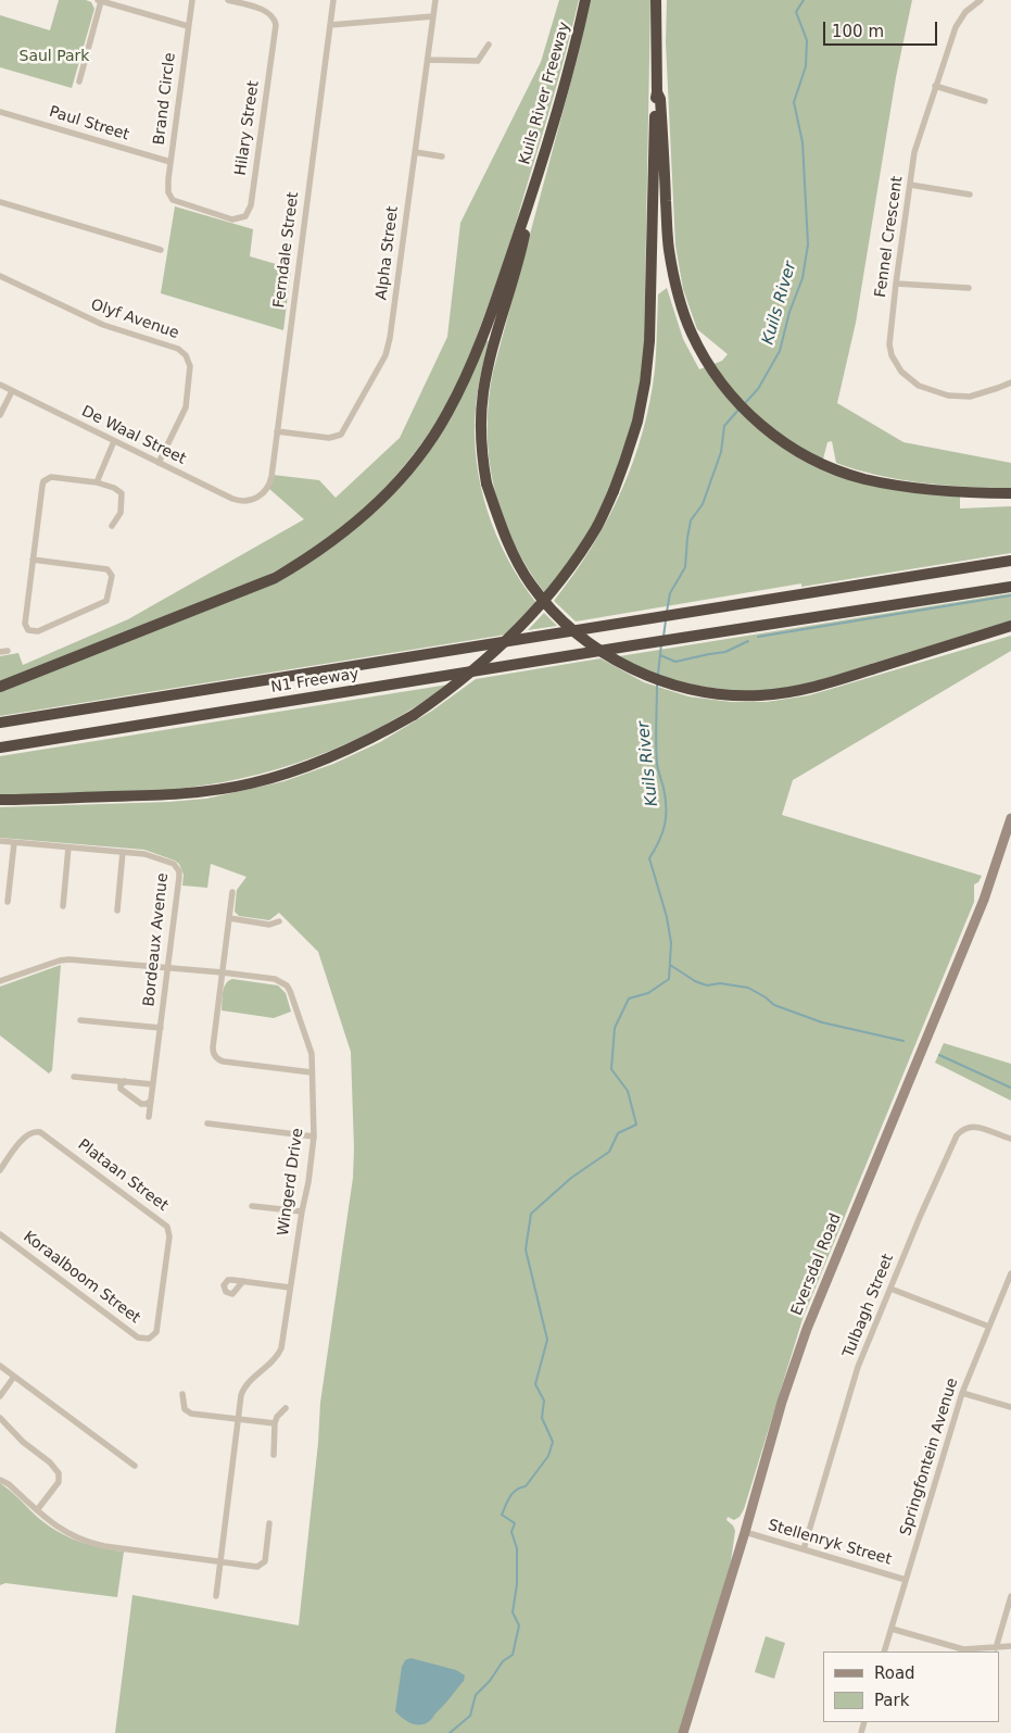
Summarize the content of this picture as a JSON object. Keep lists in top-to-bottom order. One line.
{"streets":{"highway":["Kuils River Freeway","N1 Freeway"],"main road":["Eversdal Road"],"street":["Brand Circle","Paul Street","Hilary Street","Fennel Crescent","Ferndale Street","Alpha Street","Olyf Avenue","De Waal Street","Bordeaux Avenue","Plataan Street","Wingerd Drive","Koraalboom Street","Tulbagh Street","Springfontein Avenue","Stellenryk Street"]},"crossings":[["Brand Circle","Paul Street"],["Brand Circle","Hilary Street"],["Ferndale Street","Alpha Street"],["Ferndale Street","De Waal Street"],["Olyf Avenue","De Waal Street"],["Bordeaux Avenue","Wingerd Drive"],["Plataan Street","Koraalboom Street"],["Eversdal Road","Stellenryk Street"],["Tulbagh Street","Stellenryk Street"],["Springfontein Avenue","Stellenryk Street"]],"water":["Kuils River"],"parks":["Saul Park"],"legend":["Road","Park"],"scale_bar":"100 m"}
